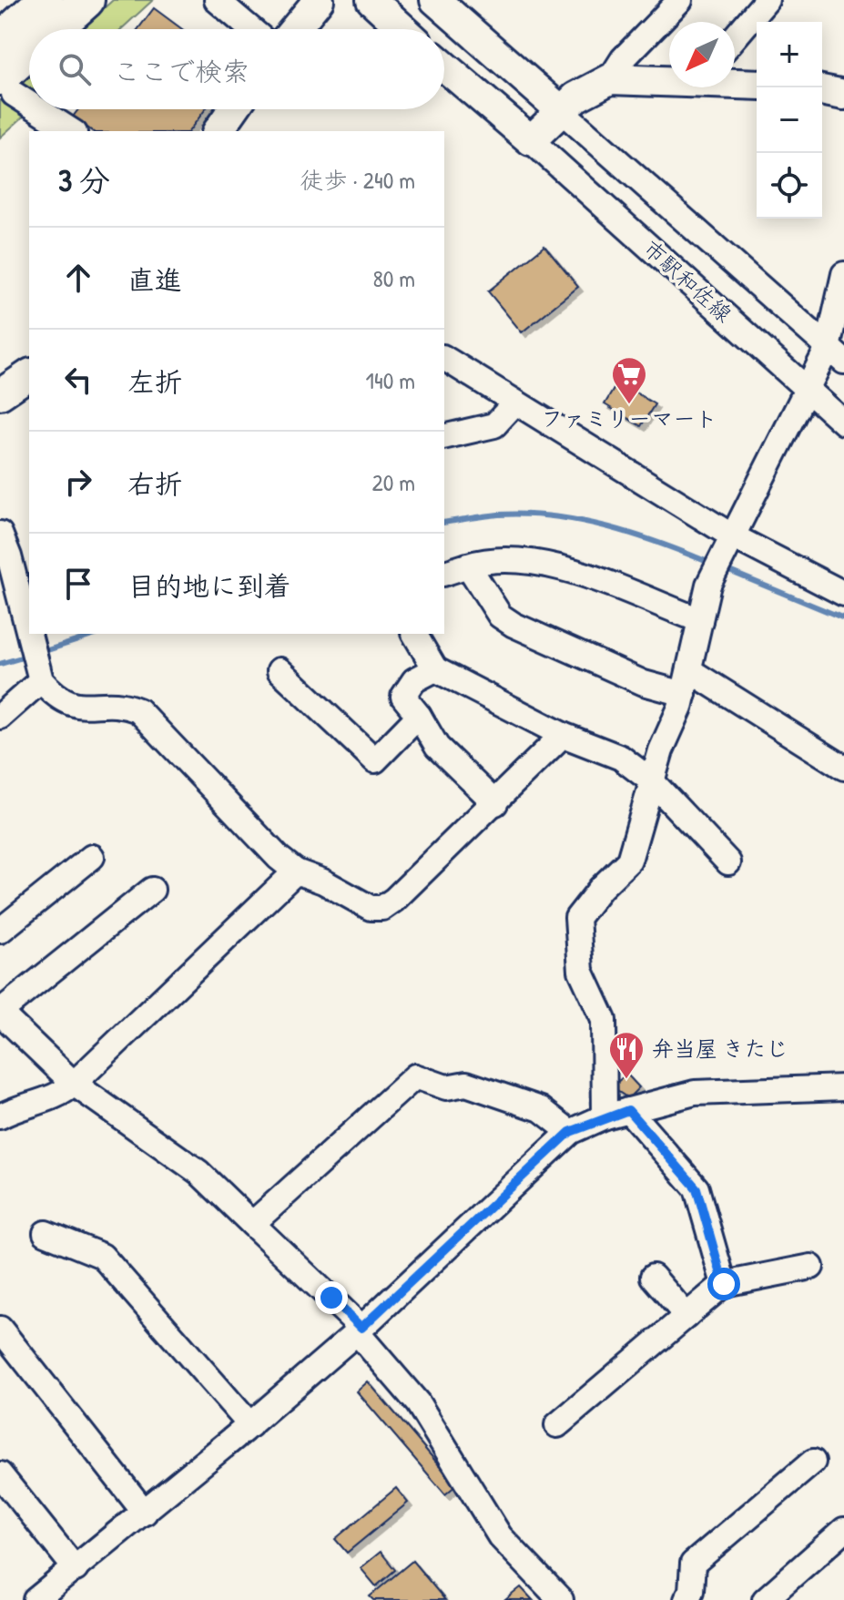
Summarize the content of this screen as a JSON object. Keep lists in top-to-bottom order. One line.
{"streets":{"street":["市駅和佐線"]},"places":{"supermarket":["ファミリーマート"],"restaurant":["弁当屋 きたじ"]},"north":"bottom left","page":{"map_buttons":["+","−"],"search":"ここで検索","heading":["3 分","徒歩 · 240 m"],"list":[["直進","80 m"],["左折","140 m"],["右折","20 m"],"目的地に到着"]}}
